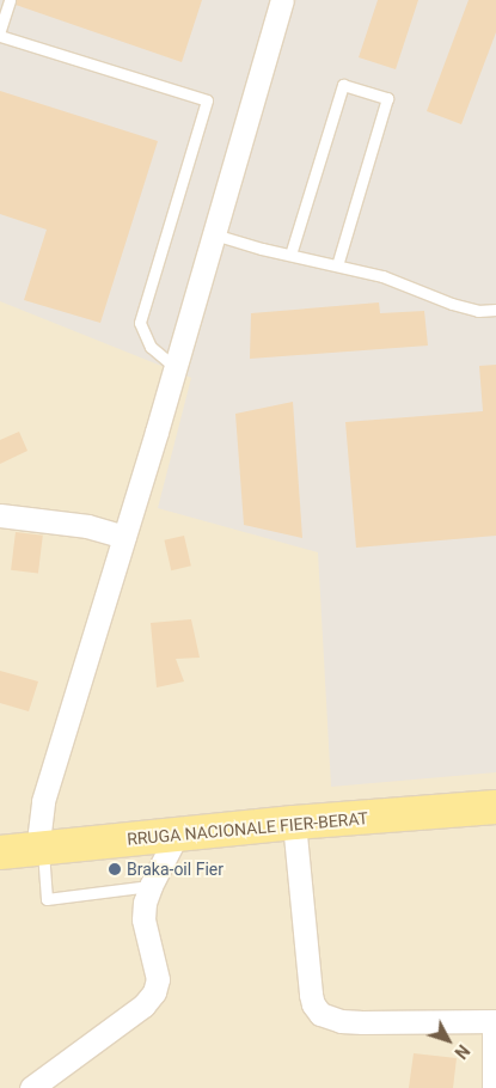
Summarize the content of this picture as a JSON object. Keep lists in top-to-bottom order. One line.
{"streets":{"main road":["RRUGA NACIONALE FIER-BERAT"]},"places":["Braka-oil Fier"],"north":"bottom right"}
